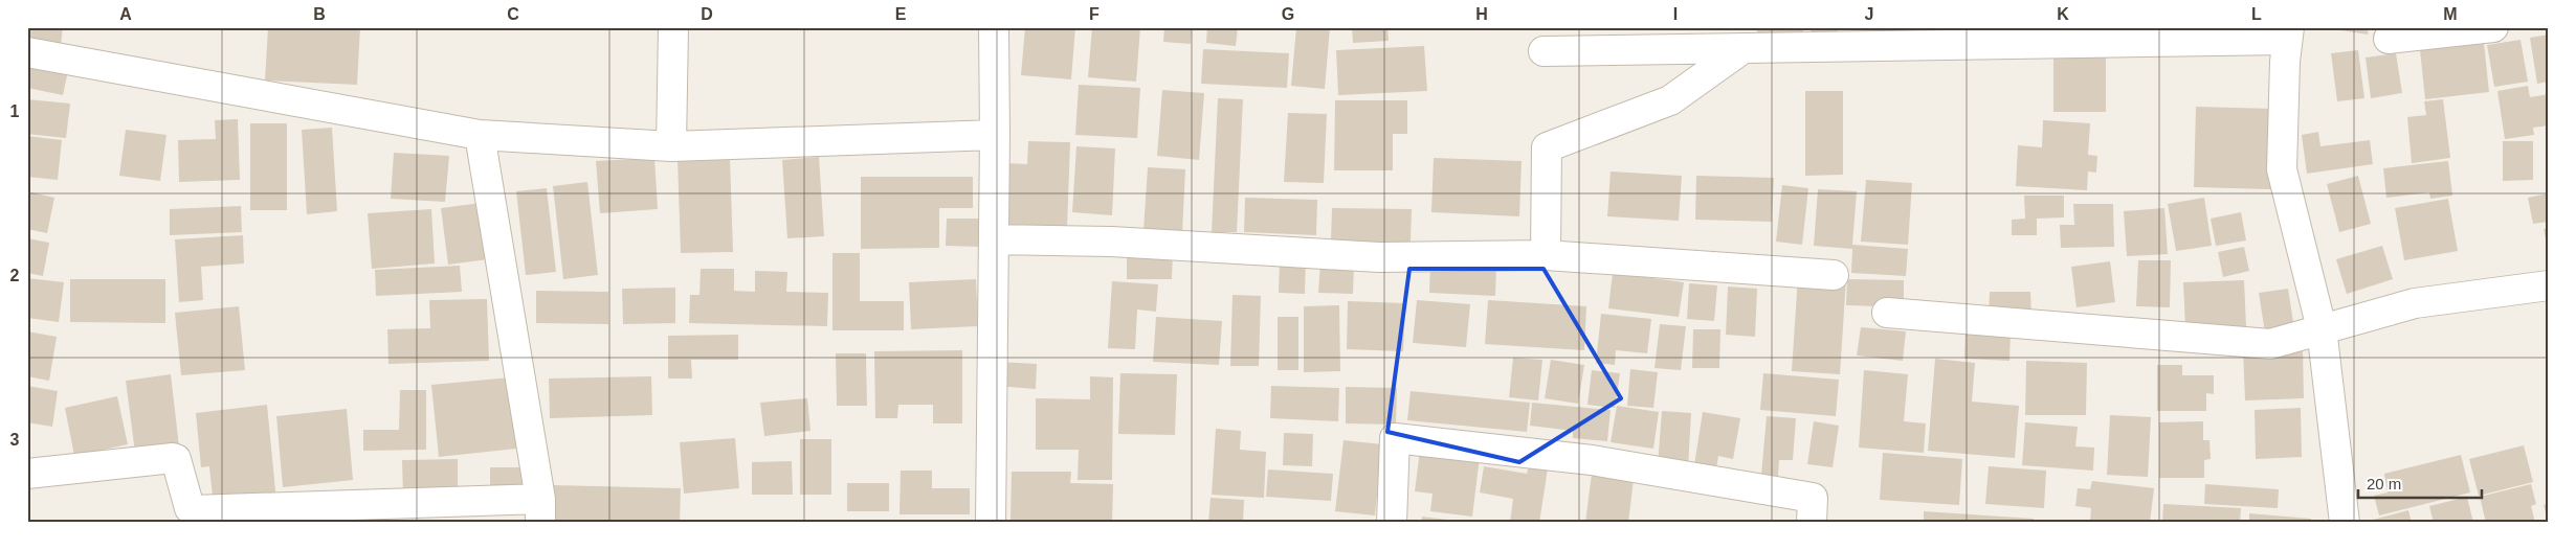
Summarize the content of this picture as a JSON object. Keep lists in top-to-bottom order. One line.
{"scale_bar":"20 m","grid":{"columns":["A","B","C","D","E","F","G","H","I","J","K","L","M"],"rows":["1","2","3"]}}
